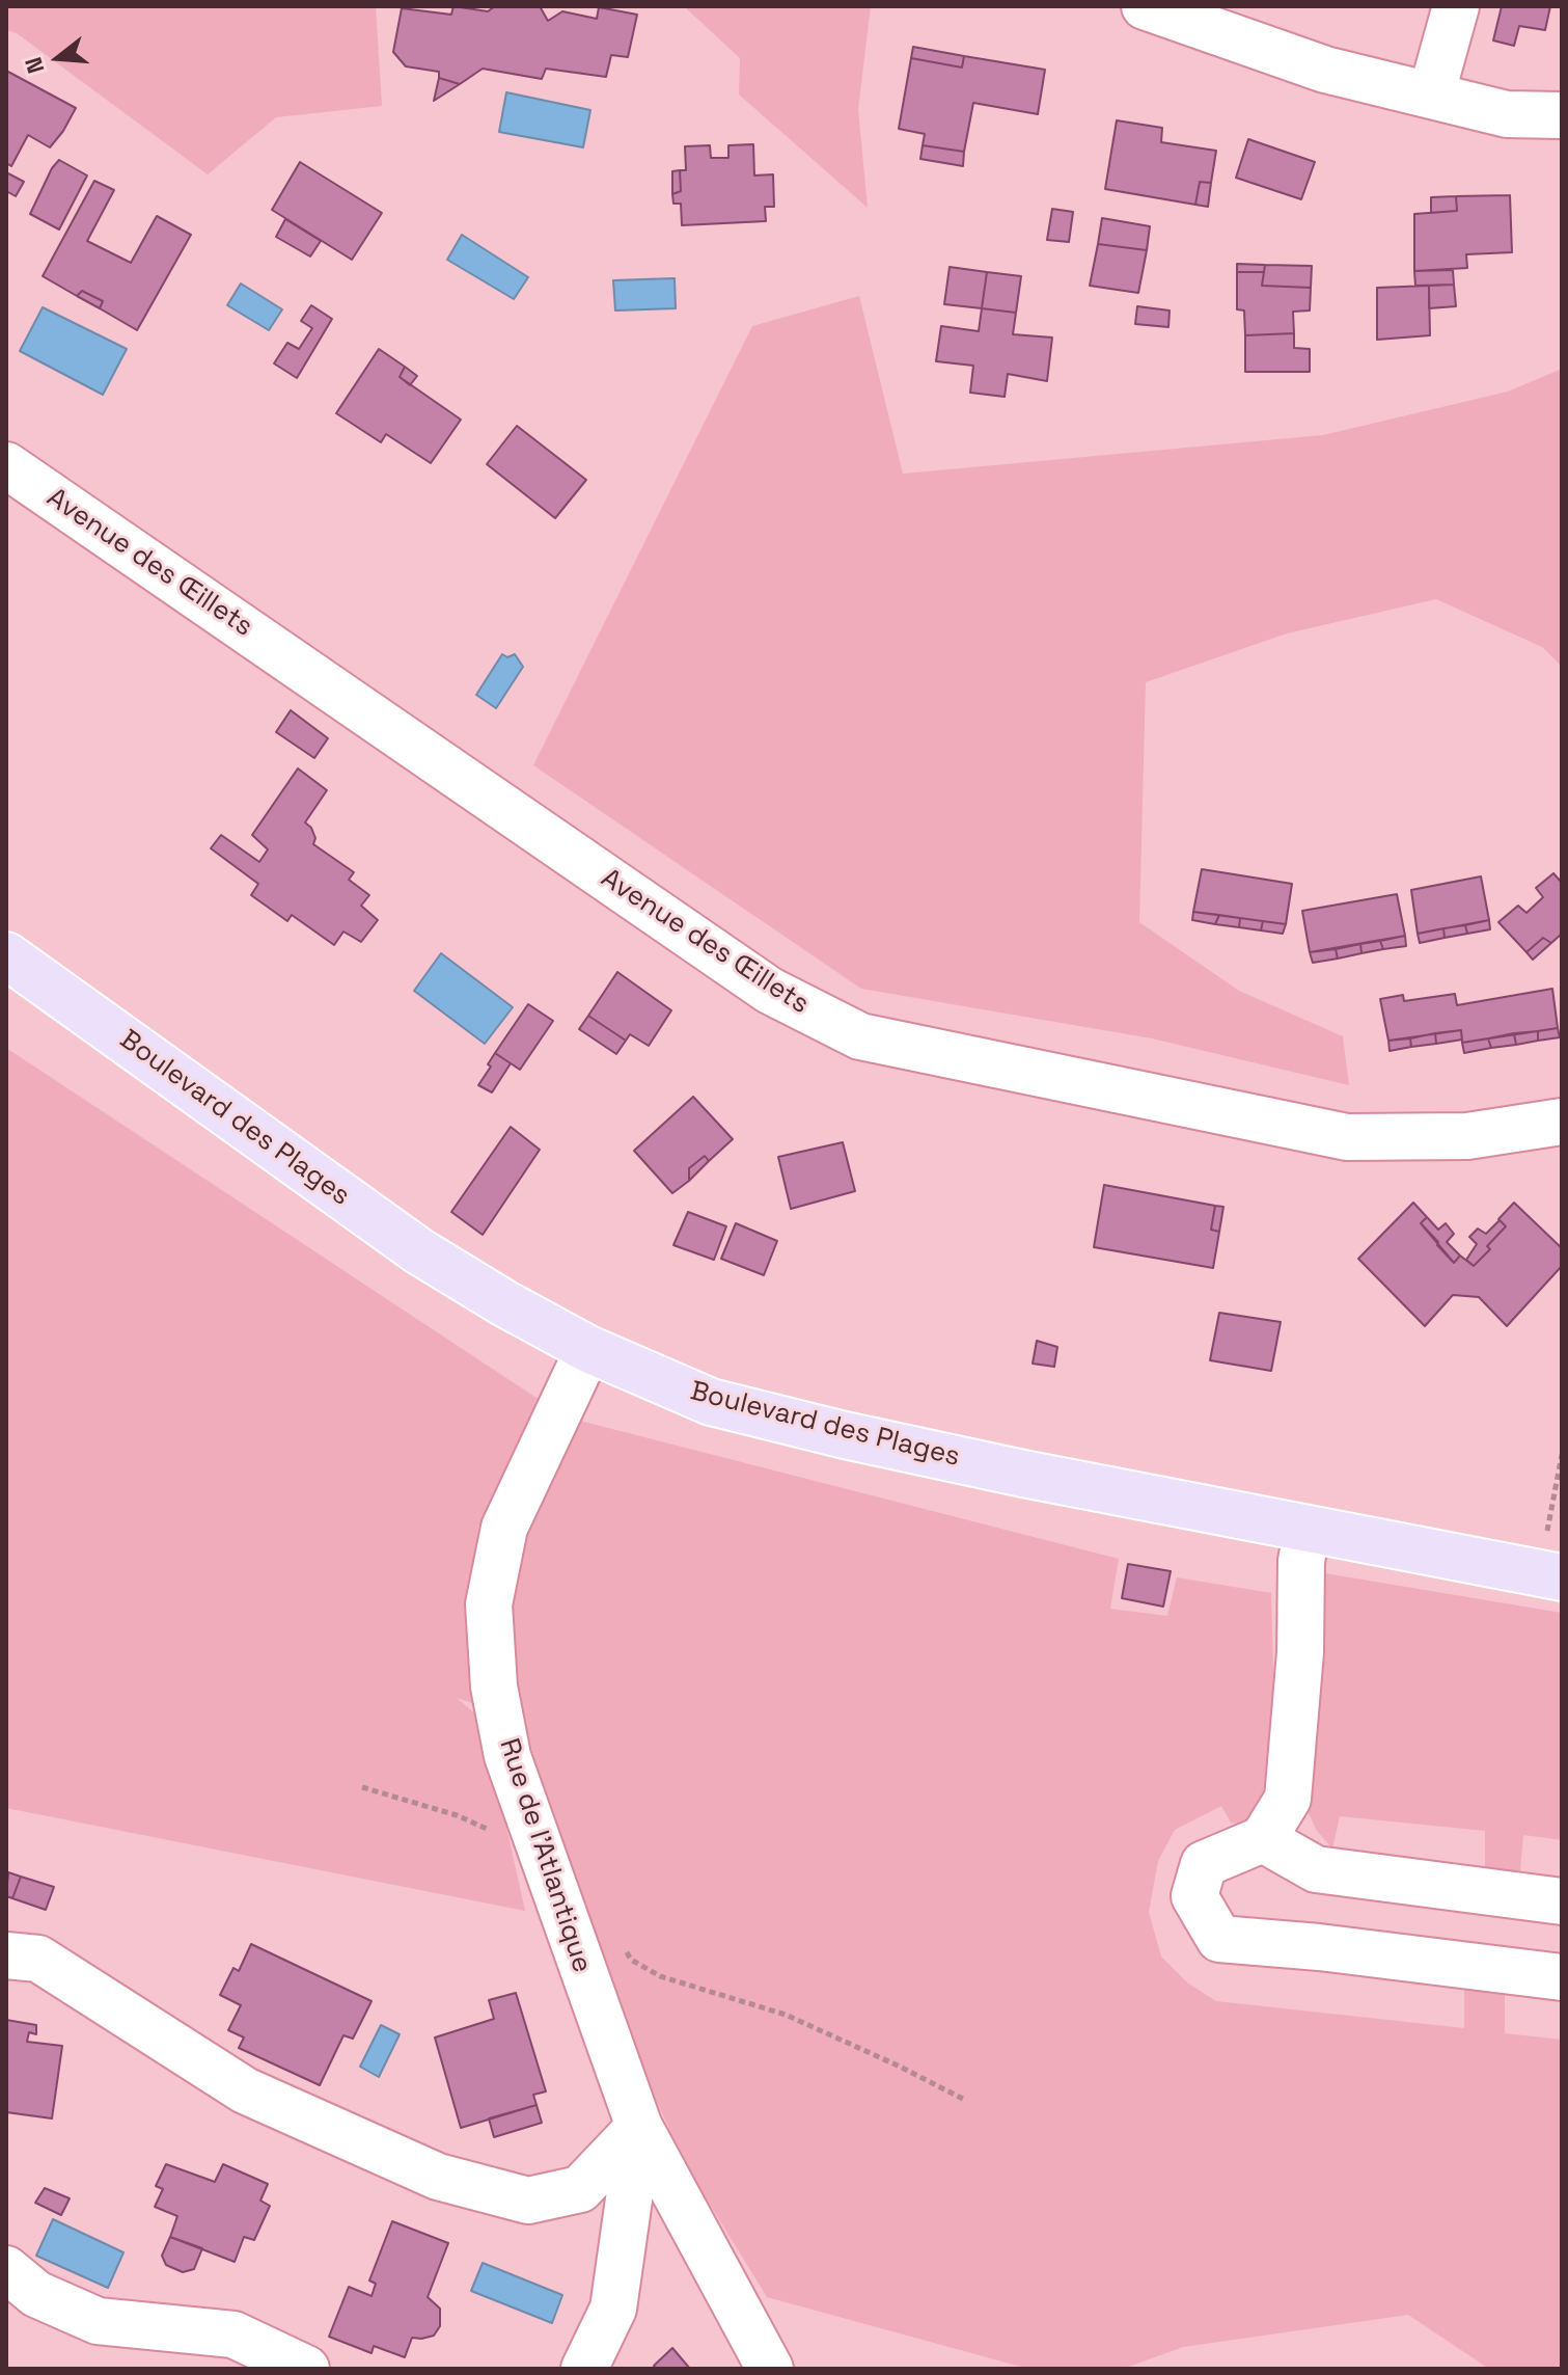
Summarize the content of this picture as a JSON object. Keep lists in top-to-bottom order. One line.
{"streets":{"main road":["Boulevard des Plages"],"street":["Avenue des Œillets","Rue de l'Atlantique"]},"crossings":[["Boulevard des Plages","Rue de l'Atlantique"]],"north":"left"}
